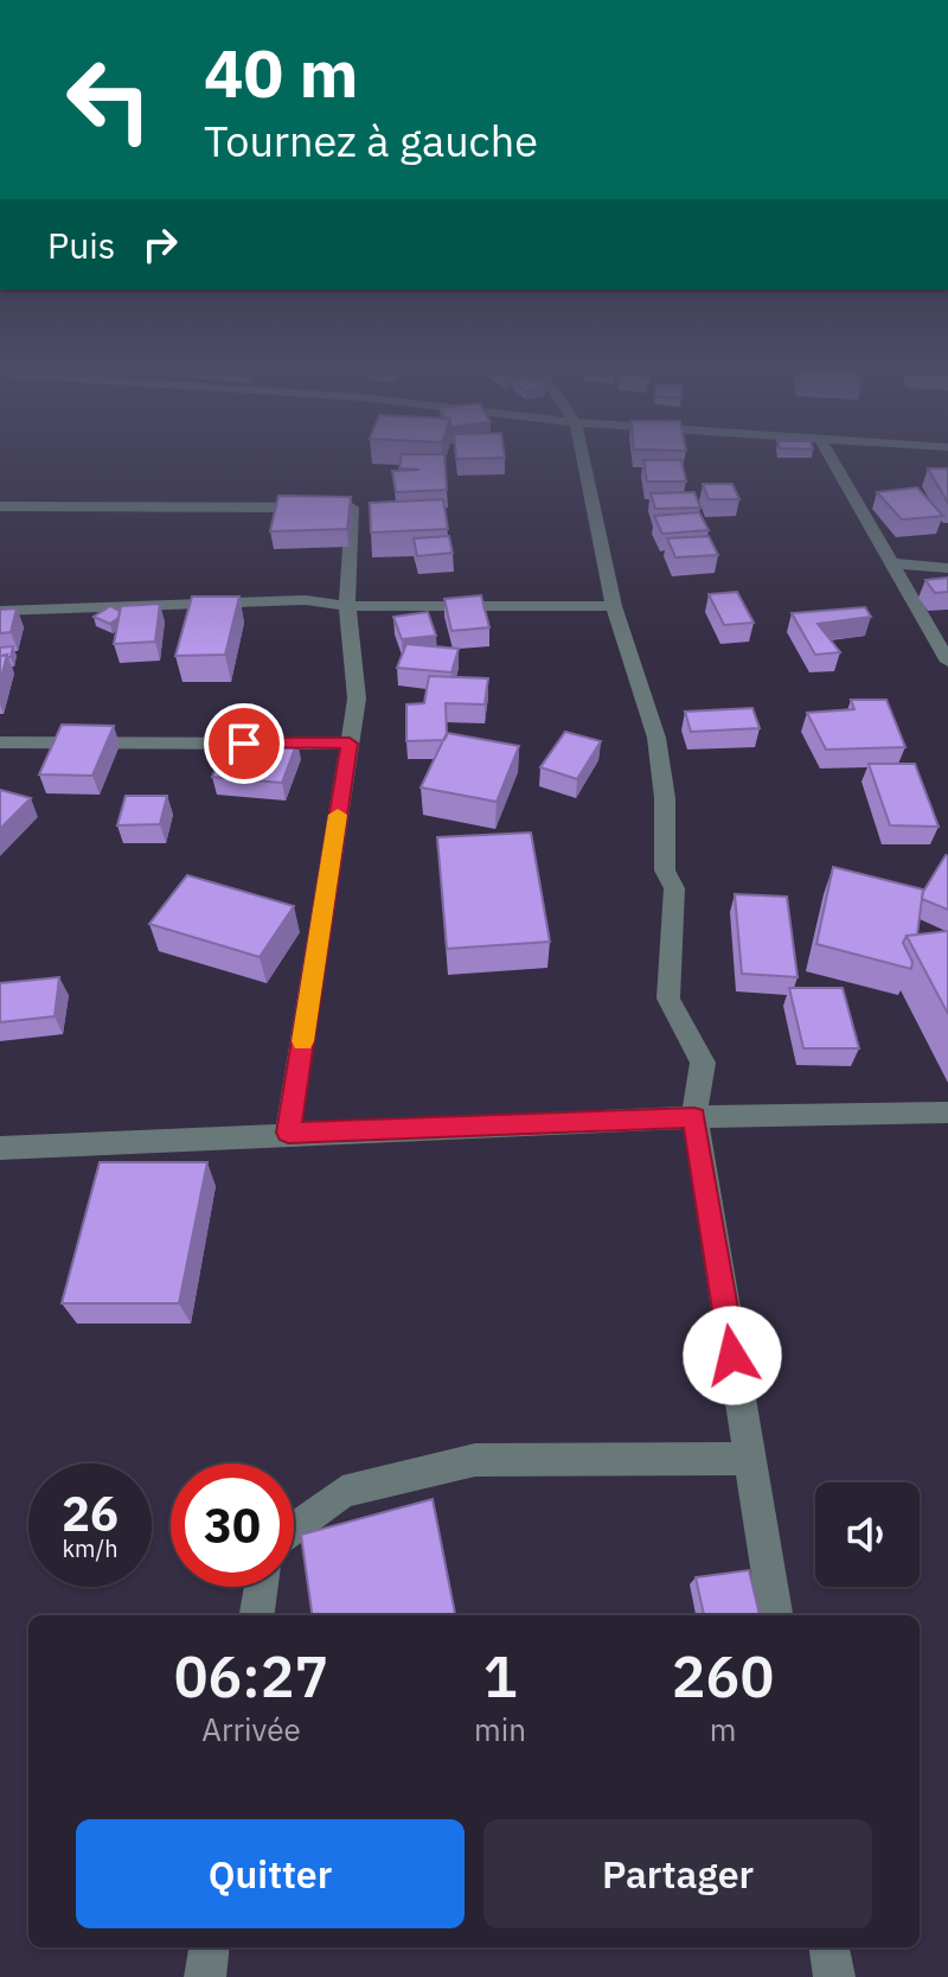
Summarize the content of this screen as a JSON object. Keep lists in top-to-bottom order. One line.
{"page":{"turn":["40 m","Tournez à gauche"],"then":"Puis","speed":"26 km/h","limit":"30","eta":["06:27","Arrivée","1","min","260","m"],"buttons":["Quitter","Partager"]}}
